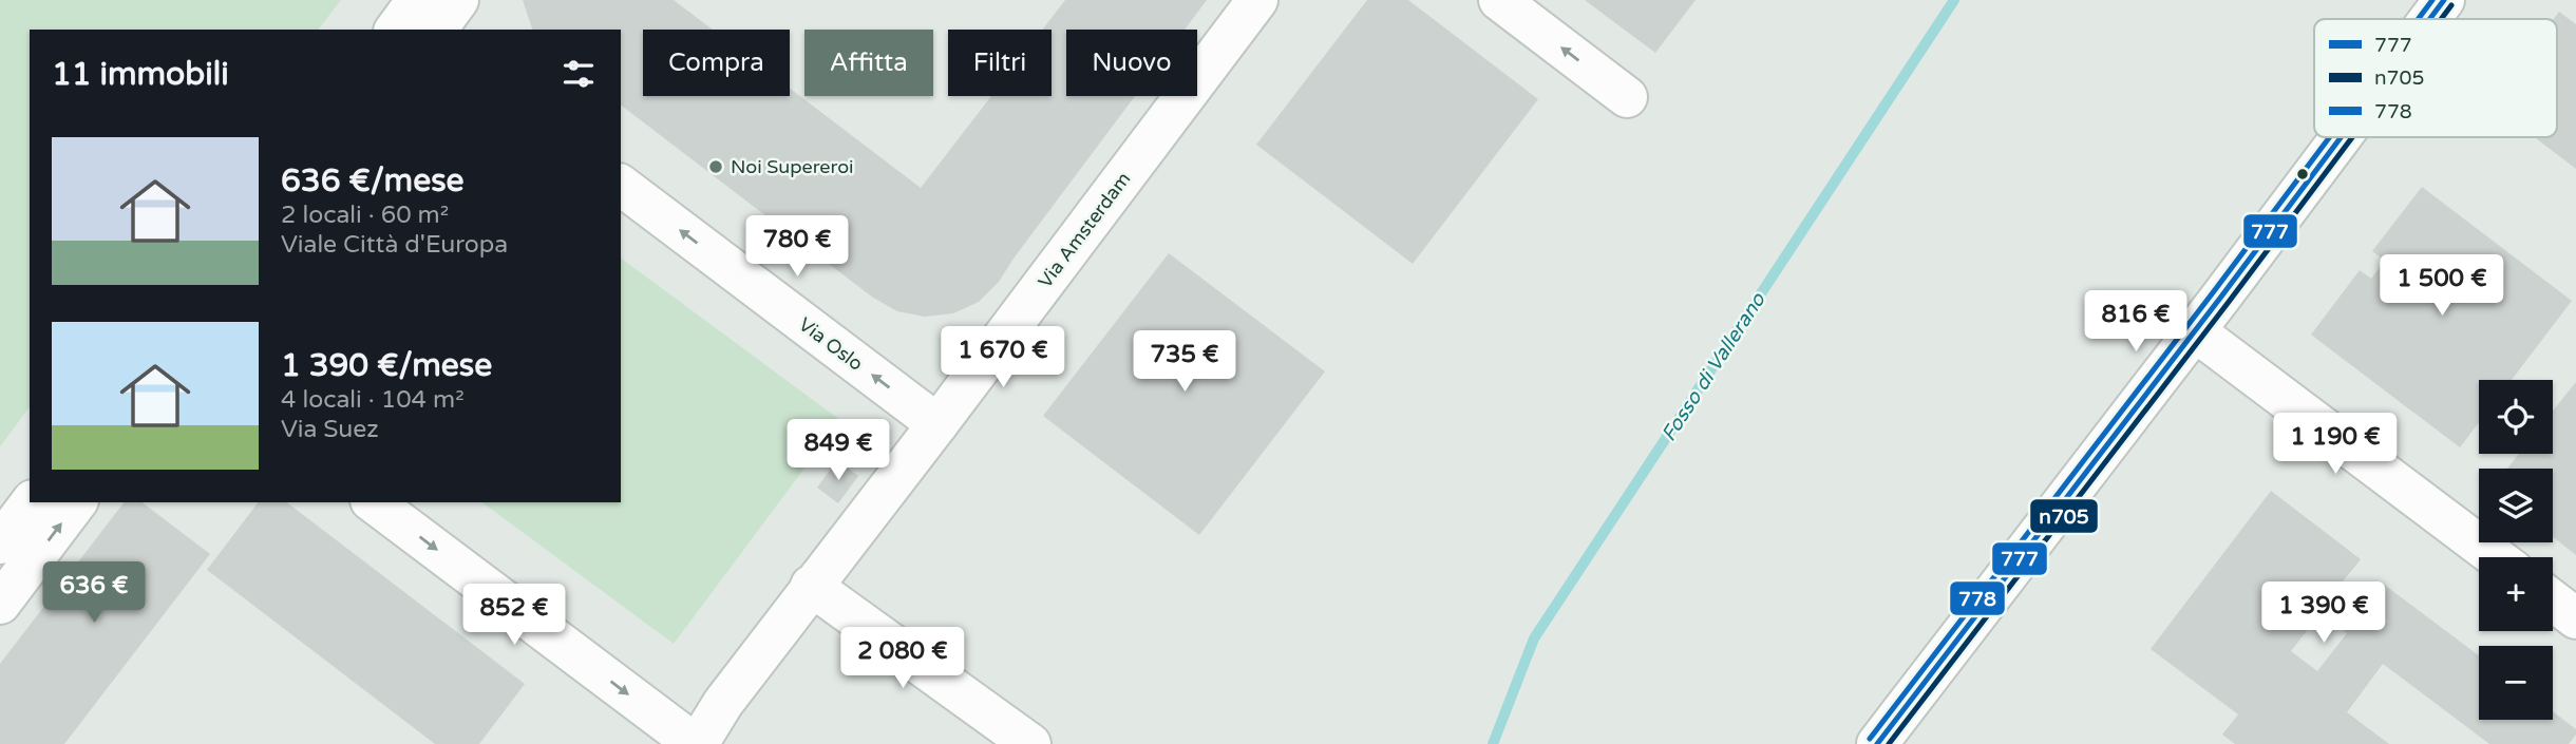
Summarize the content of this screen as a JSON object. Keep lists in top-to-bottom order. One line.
{"streets":{"street":["Via Amsterdam","Via Oslo"]},"crossings":[["Via Amsterdam","Via Oslo"]],"one_way":["Via Oslo"],"water":["Fosso di Vallerano"],"places":["Noi Supereroi"],"lines":["transit line 777","transit line 778","transit line n705"],"legend":["777","n705","778"],"page":{"chip":["Compra","Affitta","Filtri","Nuovo"],"heading":"11 immobili","list":[{"name":"636 €/mese","note":"2 locali · 60 m² · Viale Città d'Europa"},{"name":"1 390 €/mese","note":"4 locali · 104 m² · Via Suez"}],"price":["780 €","1 500 €","816 €","1 670 €","735 €","1 190 €","849 €","636 €","1 390 €","852 €","2 080 €"],"map_buttons":["+","−"]}}
